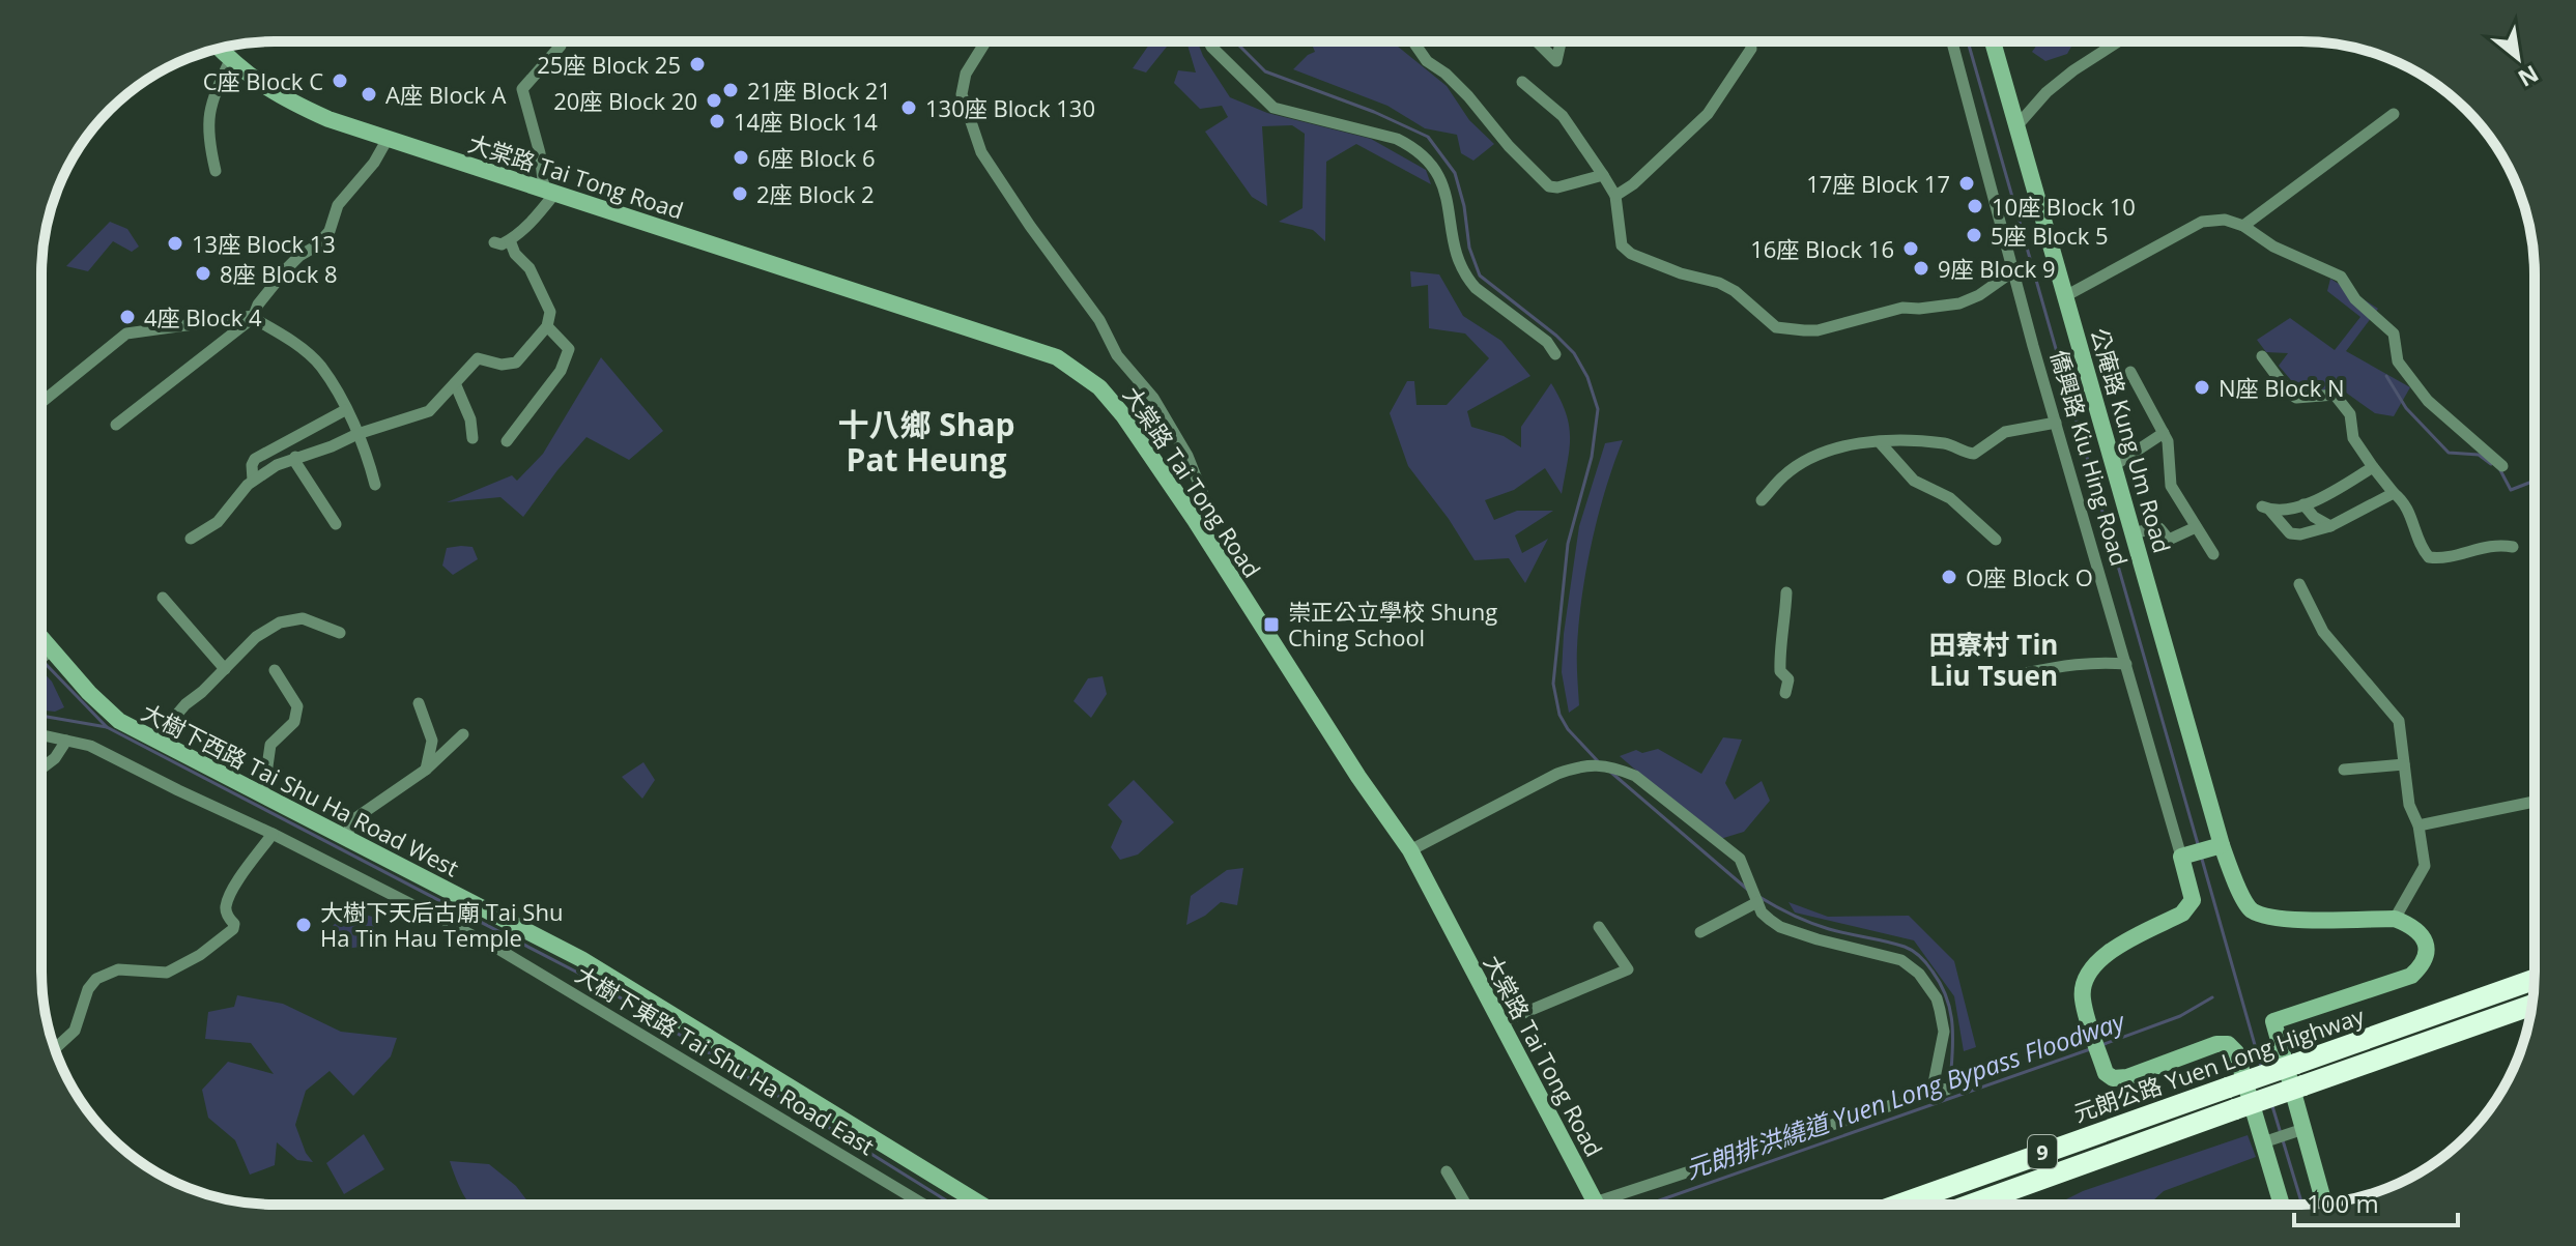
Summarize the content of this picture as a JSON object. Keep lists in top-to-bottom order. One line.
{"streets":{"highway":["元朗公路 Yuen Long Highway","9"],"street":["大棠路 Tai Tong Road","公庵路 Kung Um Road","僑興路 Kiu Hing Road","大樹下西路 Tai Shu Ha Road West","大樹下東路 Tai Shu Ha Road East"]},"districts":["十八鄉 Shap Pat Heung","田寮村 Tin Liu Tsuen"],"water":["元朗排洪繞道 Yuen Long Bypass Floodway"],"places":{"other":["25座 Block 25","C座 Block C","21座 Block 21","A座 Block A","20座 Block 20","130座 Block 130","14座 Block 14","6座 Block 6","17座 Block 17","2座 Block 2","10座 Block 10","5座 Block 5","13座 Block 13","16座 Block 16","9座 Block 9","8座 Block 8","4座 Block 4","N座 Block N","O座 Block O","大樹下天后古廟 Tai Shu Ha Tin Hau Temple"],"transit":["崇正公立學校 Shung Ching School"]},"scale_bar":"100 m","north":"bottom right"}
